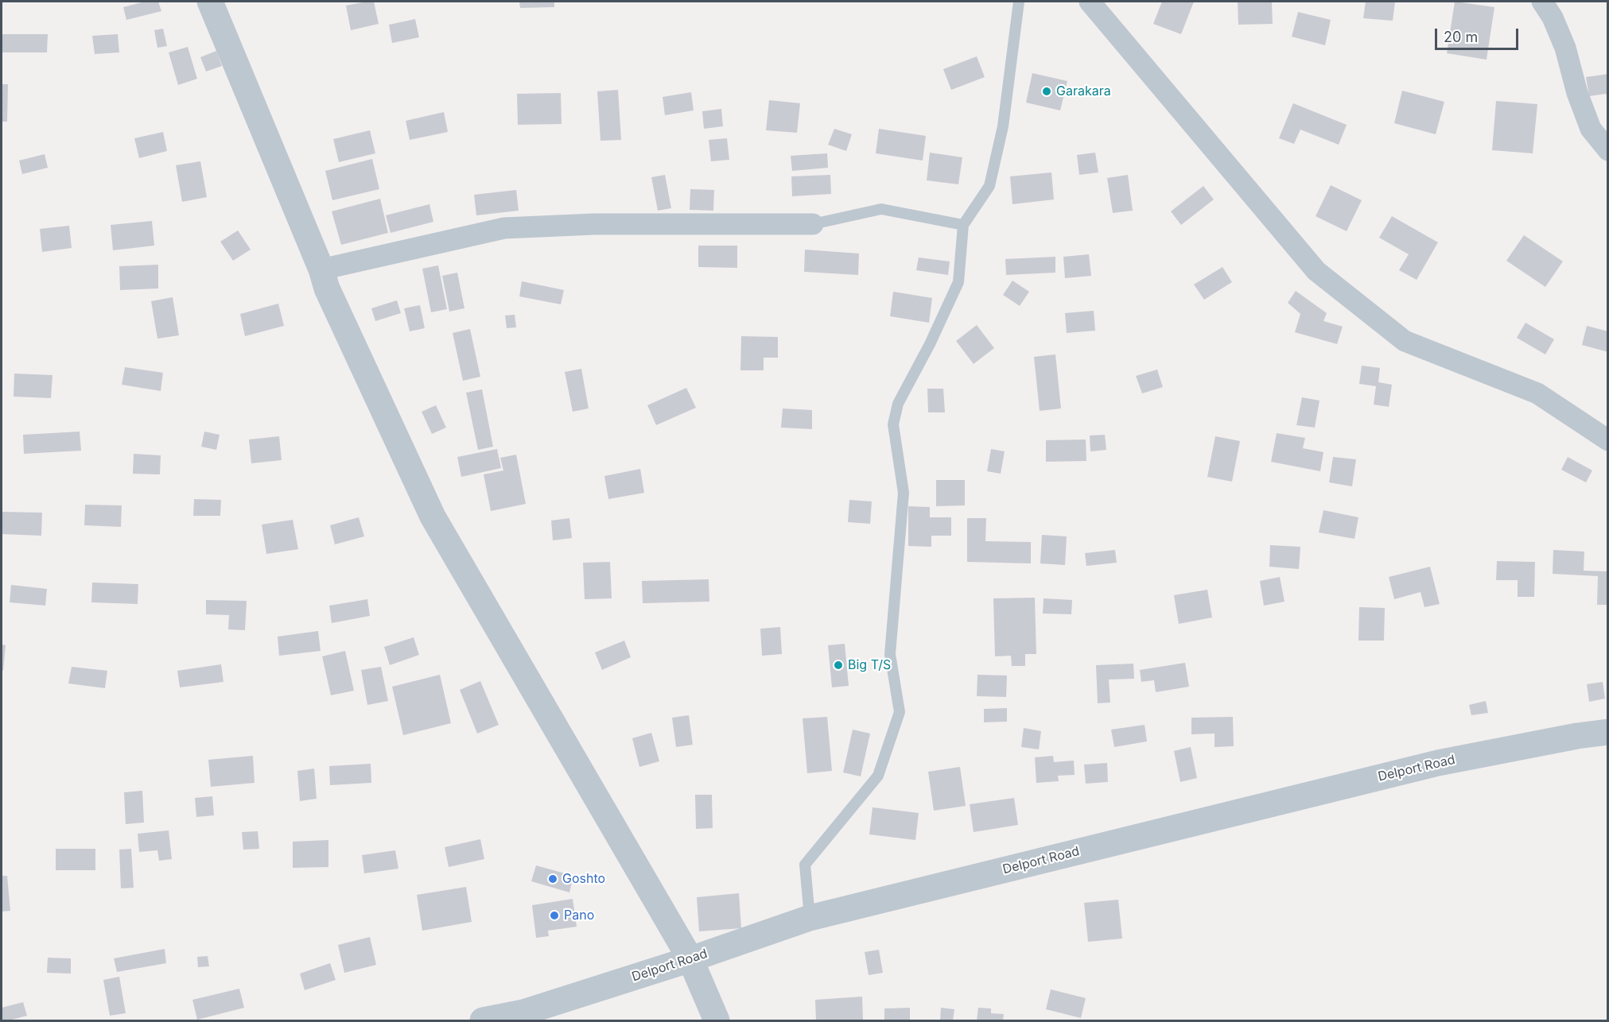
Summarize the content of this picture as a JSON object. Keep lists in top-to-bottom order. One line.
{"streets":{"street":["Delport Road"]},"places":["Garakara","Big T/S","Goshto","Pano"],"scale_bar":"20 m"}
